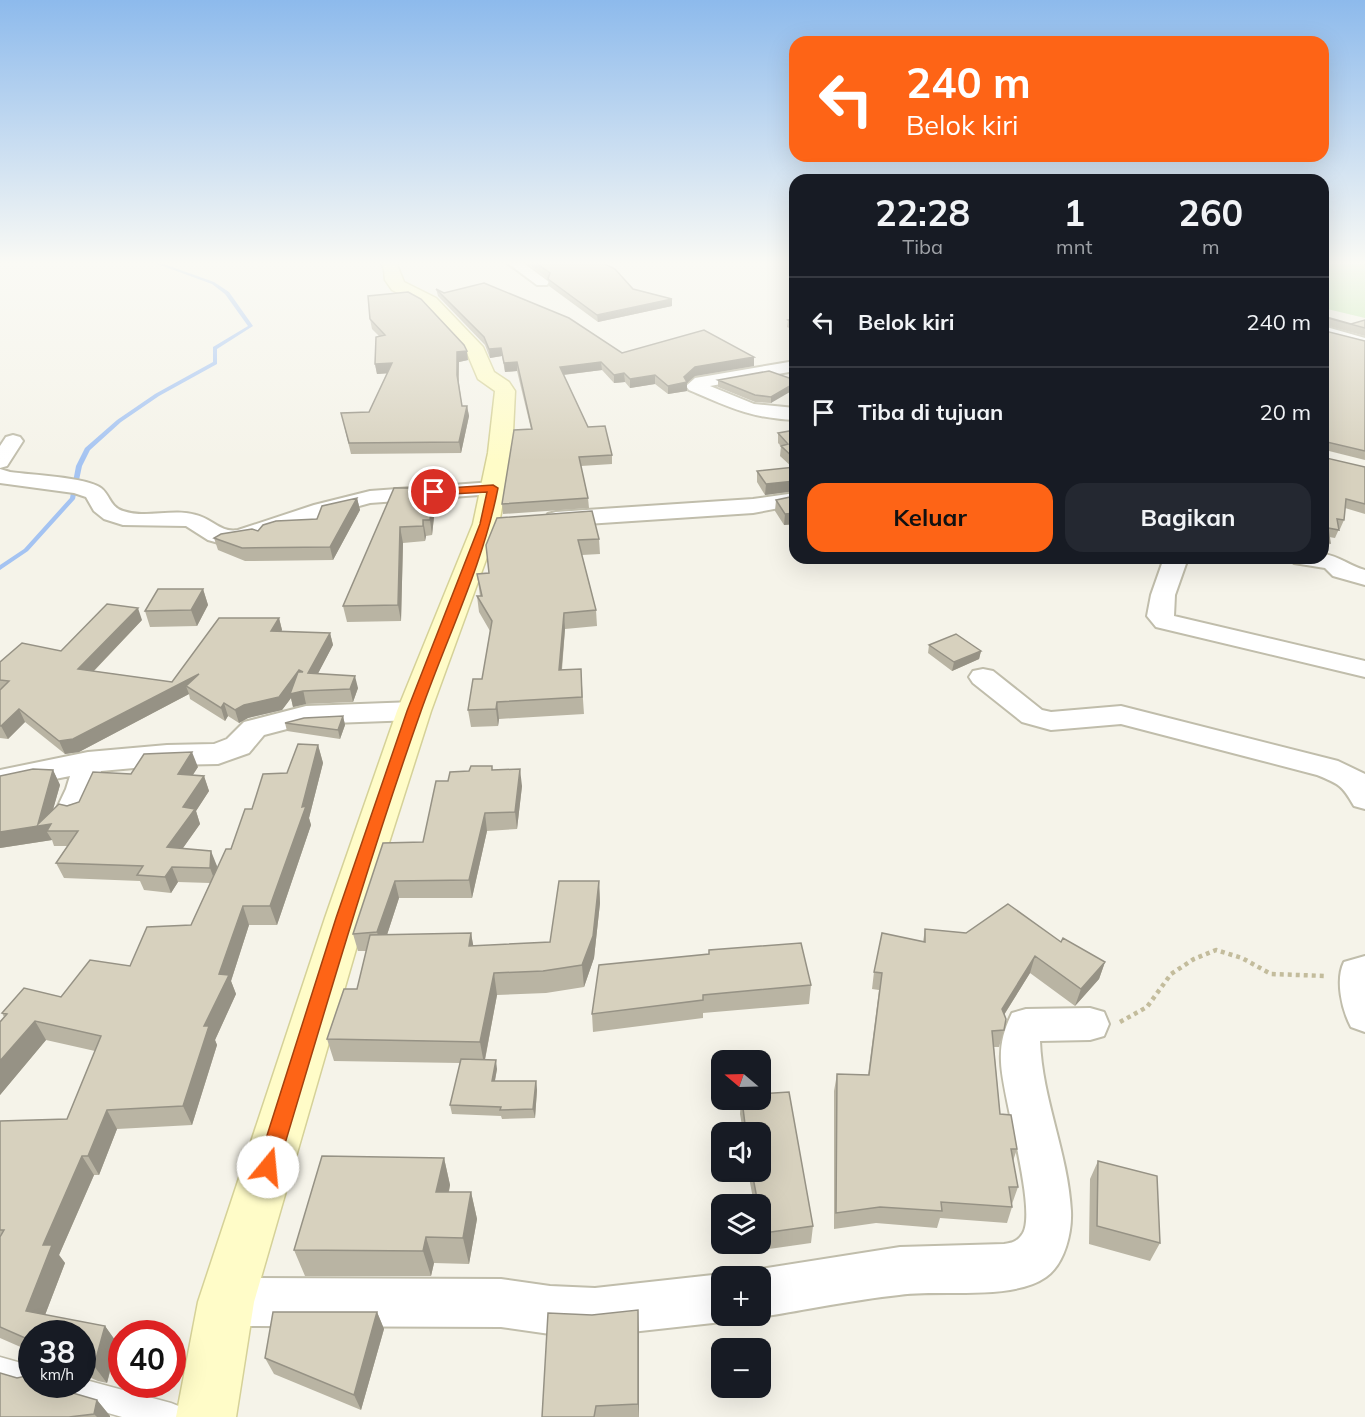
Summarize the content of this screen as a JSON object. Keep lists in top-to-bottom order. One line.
{"north":"left","page":{"turn":["240 m","Belok kiri"],"eta":["22:28","Tiba","1","mnt","260","m"],"list":[{"name":"Belok kiri","value":"240 m"},{"name":"Tiba di tujuan","value":"20 m"}],"buttons":["Keluar","Bagikan"],"map_buttons":["+","−"],"speed":"38 km/h","limit":"40"}}
